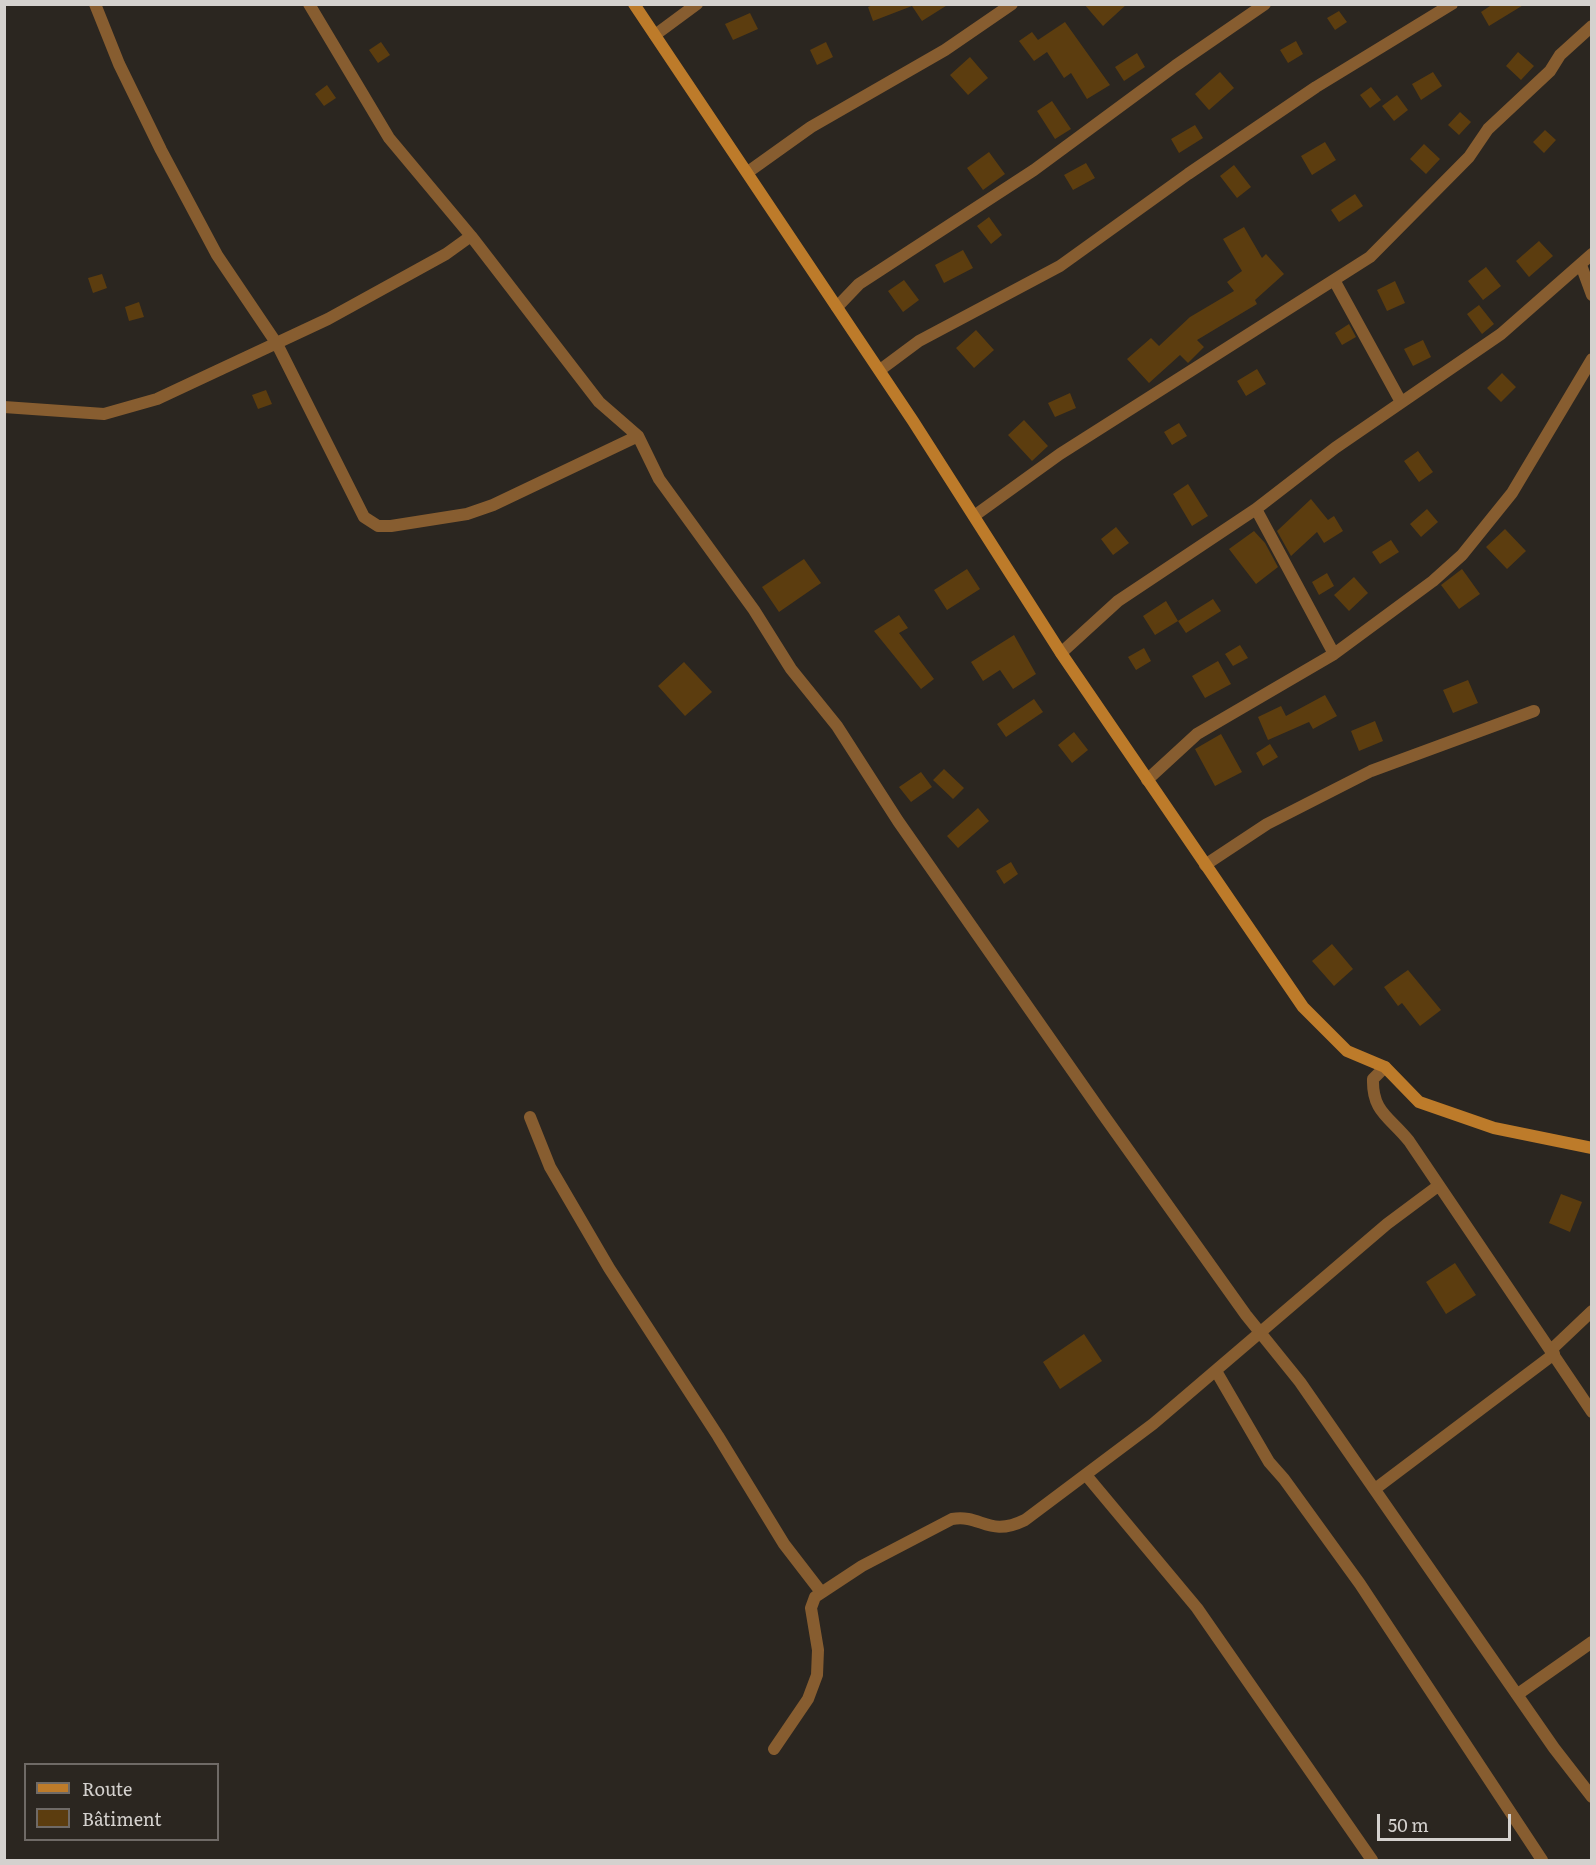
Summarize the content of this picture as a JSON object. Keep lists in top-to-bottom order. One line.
{"legend":["Route","Bâtiment"],"scale_bar":"50 m"}
